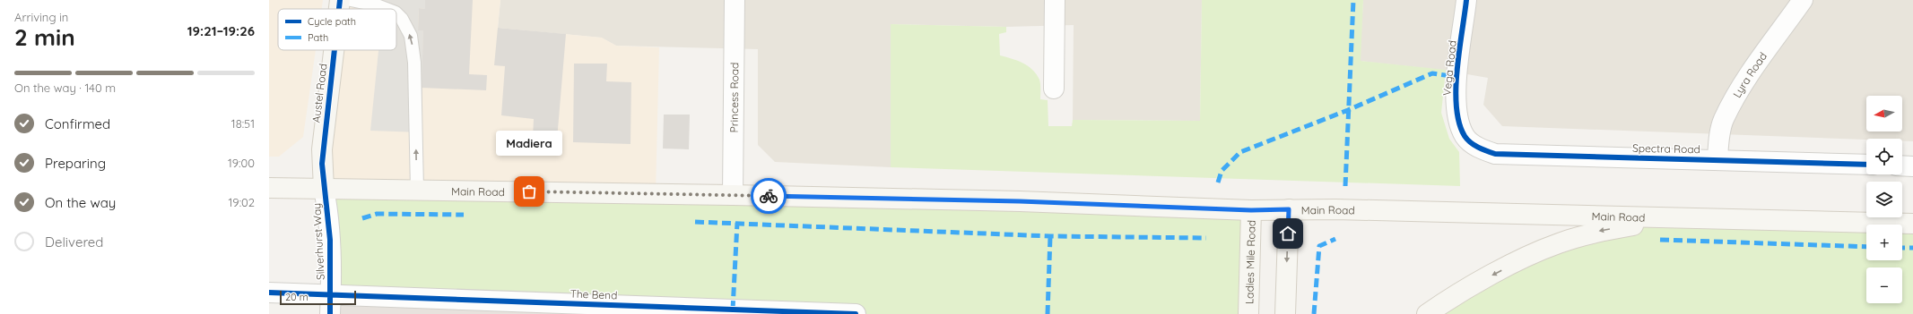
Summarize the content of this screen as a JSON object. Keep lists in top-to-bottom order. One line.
{"streets":{"main road":["Austel Road","Main Road","Ladies Mile Road"],"street":["Vega Road","Lyra Road","Princess Road","Spectra Road","Silverhurst Way","The Bend"]},"crossings":[["Vega Road","Spectra Road"],["Lyra Road","Spectra Road"],["Austel Road","Main Road"],["Austel Road","Silverhurst Way"],["Princess Road","Main Road"],["Main Road","Silverhurst Way"],["Main Road","Ladies Mile Road"],["Silverhurst Way","The Bend"]],"places":["Madiera"],"legend":["Cycle path","Path"],"scale_bar":"20 m","north":"left","page":{"heading":["2 min","Arriving in","19:21–19:26"],"bar":"On the way · 140 m","map_buttons":["+","−"],"list":[["Confirmed","18:51"],["Preparing","19:00"],["On the way","19:02"],"Delivered"],"bubble":"Madiera","scale":"20 m"}}
